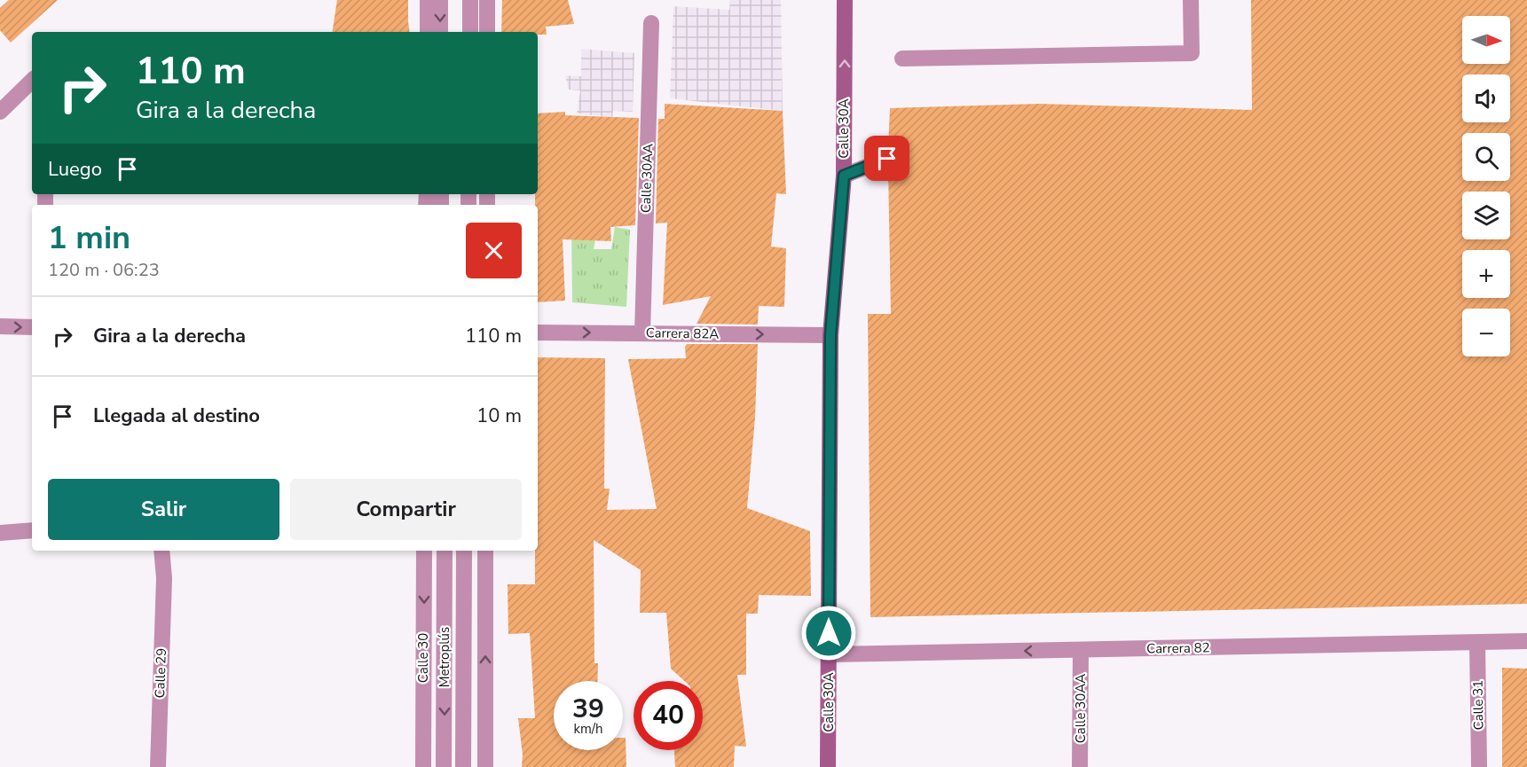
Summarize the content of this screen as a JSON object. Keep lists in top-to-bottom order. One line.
{"streets":{"street":["Calle 30A","Calle 30AA","Carrera 82A","Carrera 82","Metroplús","Calle 30","Calle 29","Calle 31"]},"crossings":[["Calle 30A","Carrera 82A"],["Calle 30A","Carrera 82"],["Calle 30AA","Carrera 82A"],["Calle 30AA","Carrera 82"],["Carrera 82","Calle 31"]],"one_way":["Carrera 82A","Carrera 82"],"north":"right","page":{"map_buttons":["+","−"],"turn":["110 m","Gira a la derecha"],"then":"Luego","heading":["1 min","120 m · 06:23"],"list":[{"name":"Gira a la derecha","value":"110 m"},{"name":"Llegada al destino","value":"10 m"}],"buttons":["Salir","Compartir"],"speed":"39 km/h","limit":"40"}}
